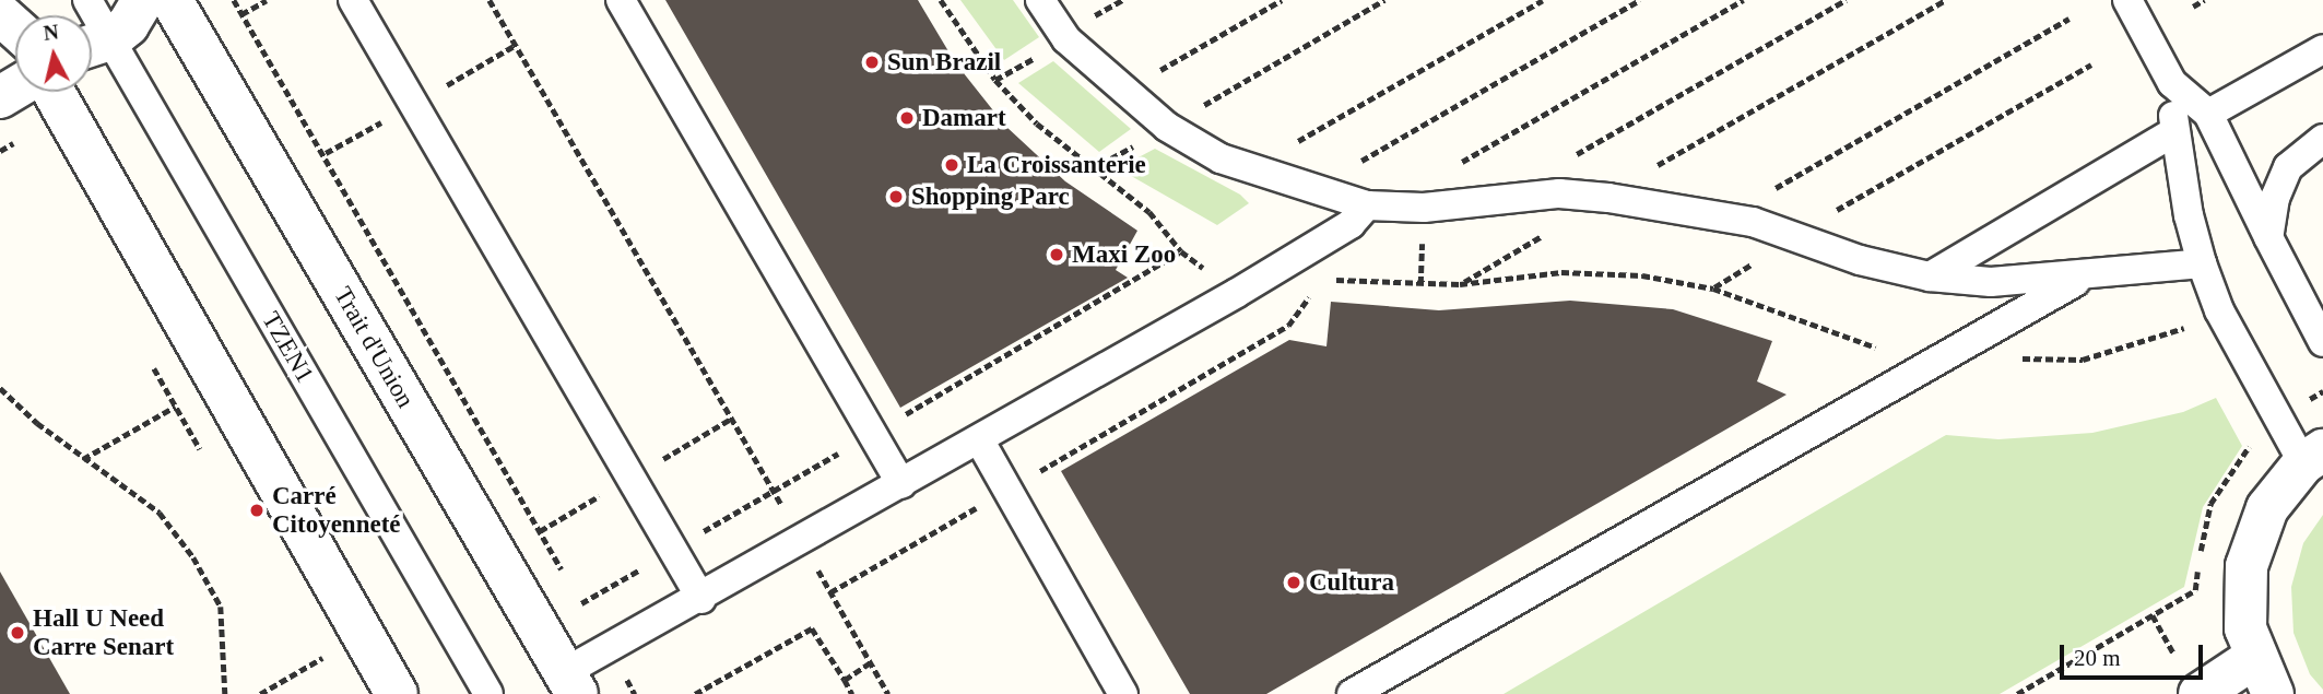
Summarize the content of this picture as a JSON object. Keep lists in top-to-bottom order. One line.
{"streets":{"street":["Trait d'Union"],"lane":["TZEN1"]},"places":["Sun Brazil","Damart","La Croissanterie","Shopping Parc","Maxi Zoo","Carré Citoyenneté","Cultura","Hall U Need Carre Senart"],"scale_bar":"20 m","north":"top"}
